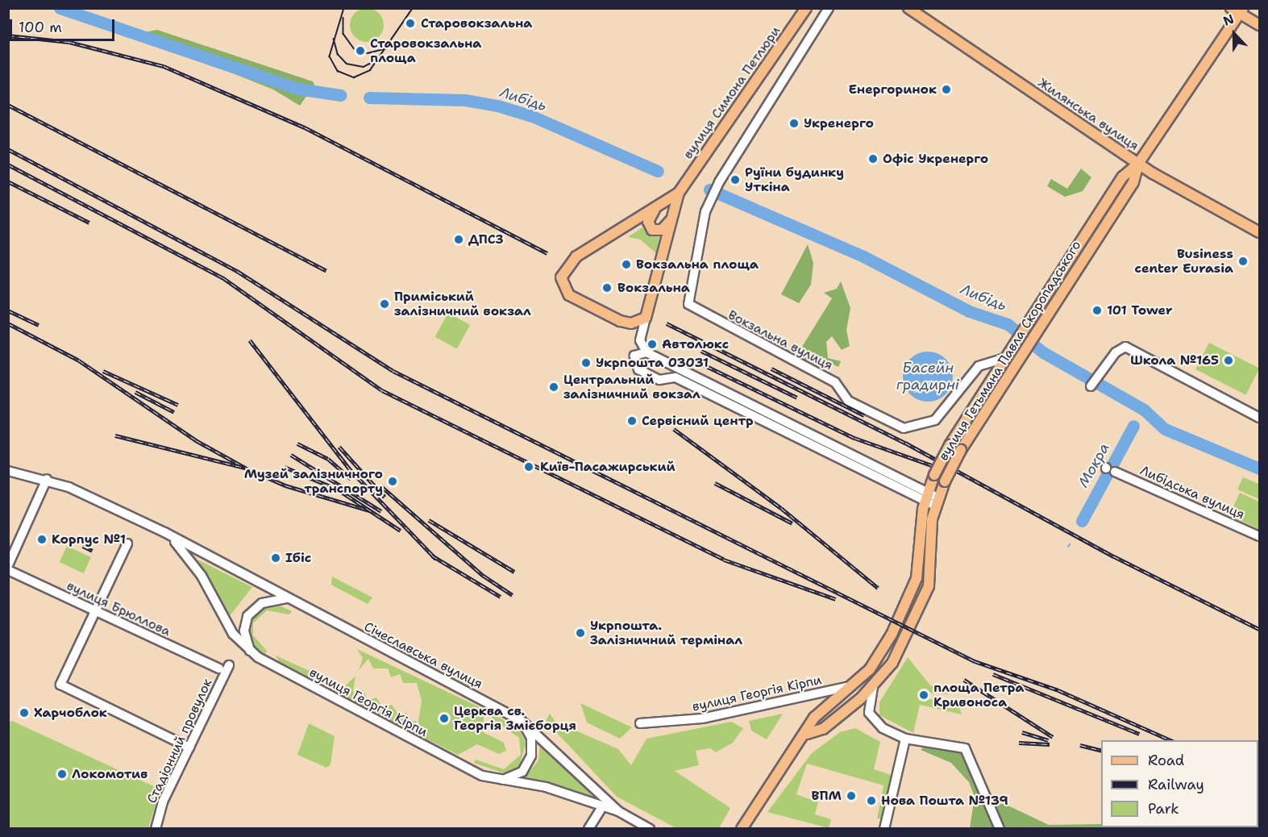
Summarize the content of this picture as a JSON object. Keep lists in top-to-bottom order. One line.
{"streets":{"main road":["вулиця Симона Петлюри","Жилянська вулиця","вулиця Гетьмана Павла Скоропадського"],"street":["Вокзальна вулиця","Либідська вулиця","вулиця Брюллова","Січеславська вулиця","вулиця Георгія Кірпи","Стадіонний провулок"]},"crossings":[["Жилянська вулиця","вулиця Гетьмана Павла Скоропадського"],["Вокзальна вулиця","вулиця Гетьмана Павла Скоропадського"],["вулиця Гетьмана Павла Скоропадського","вулиця Георгія Кірпи"],["Січеславська вулиця","вулиця Георгія Кірпи"]],"water":["Либідь","Басейн градирні","Мокра"],"places":["Старовокзальна","Старовокзальна площа","Енергоринок","Укренерго","Офіс Укренерго","Руїни будинку Уткіна","ДПСЗ","Business center Eurasia","Вокзальна площа","Вокзальна","Приміський залізничний вокзал","101 Tower","Автолюкс","Школа №165","Укрпошта 03031","Центральний залізничний вокзал","Сервісний центр","Київ-Пасажирський","Музей залізничного транспорту","Корпус №1","Ібіс","Укрпошта. Залізничний термінал","площа Петра Кривоноса","Харчоблок","Церква св. Георгія Змієборця","Локомотив","ВПМ","Нова Пошта №139"],"legend":["Road","Railway","Park"],"scale_bar":"100 m","north":"top"}
